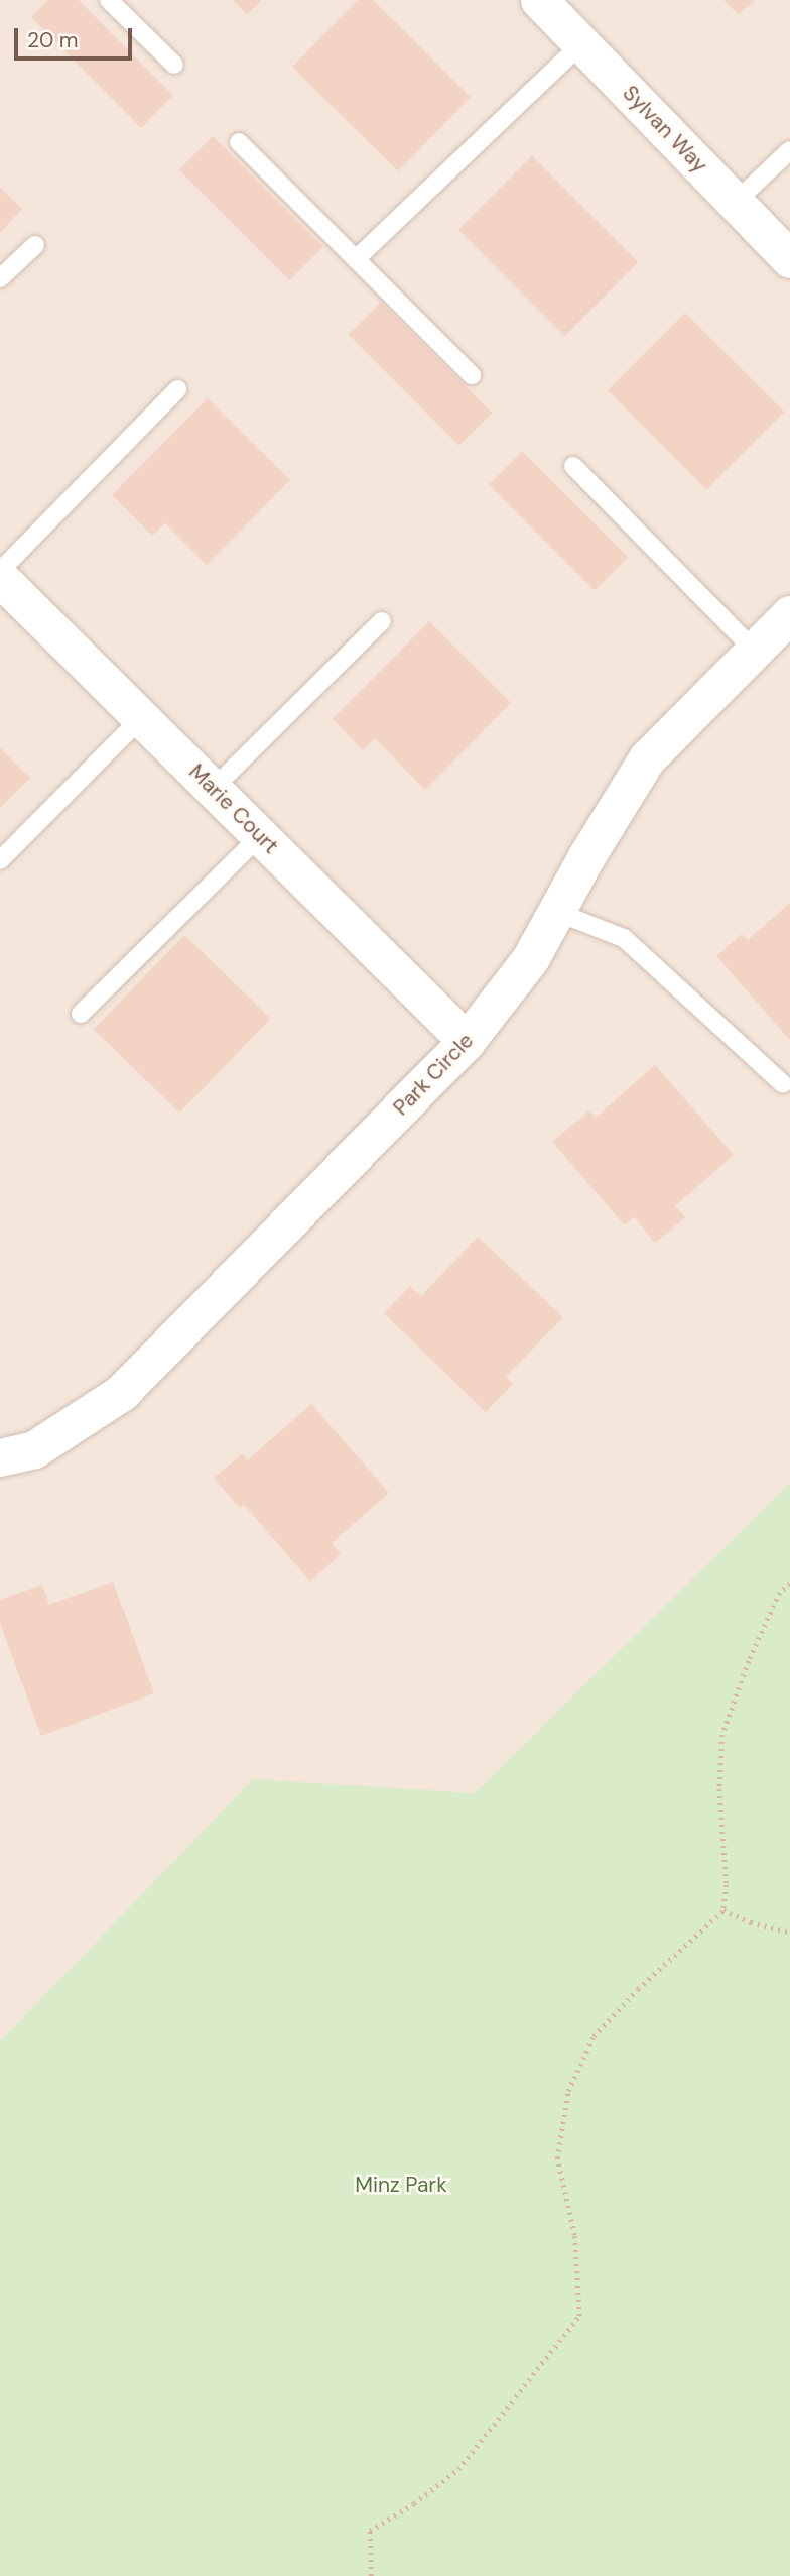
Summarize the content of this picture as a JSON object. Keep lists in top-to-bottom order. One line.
{"streets":{"street":["Sylvan Way","Marie Court","Park Circle"]},"crossings":[["Marie Court","Park Circle"]],"parks":["Minz Park"],"scale_bar":"20 m"}
